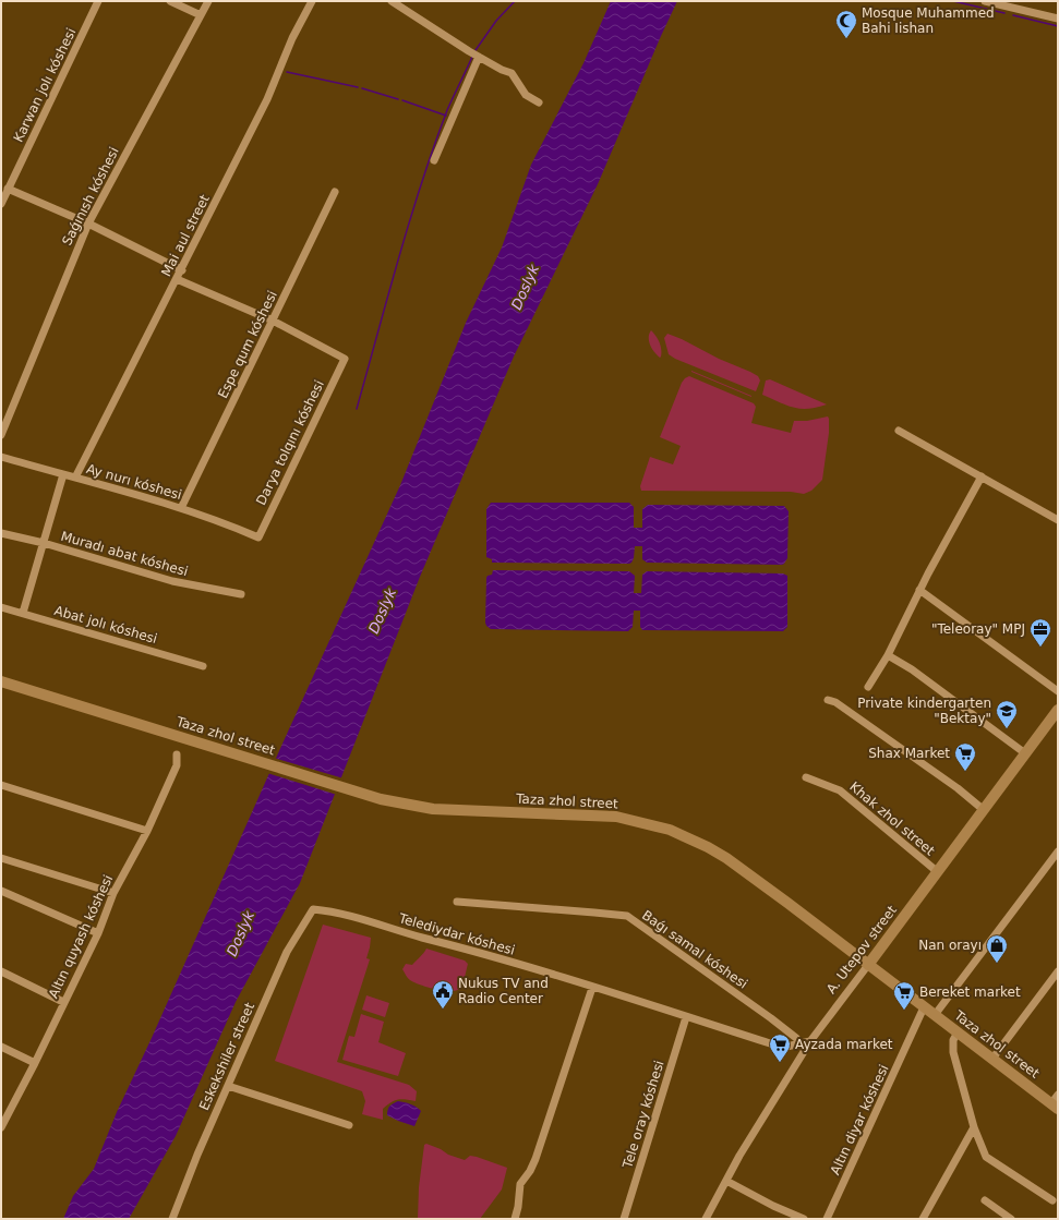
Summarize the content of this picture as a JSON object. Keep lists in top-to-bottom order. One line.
{"streets":{"main road":["Taza zhol street","A. Utepov street"],"street":["Karwan jolı kóshesi","Saǵınısh kóshesi","Mai aul street","Espe qum kóshesi","Darya tolqını kóshesi","Ay nurı kóshesi","Muradı abat kóshesi","Abat jolı kóshesi","Khak zhol street","Telediydar kóshesi","Altın quyash kóshesi","Baǵı samal kóshesi","Eskekshiler street","Tele oray kóshesi","Altın diyar kóshesi"]},"crossings":[["Mai aul street","Ay nurı kóshesi"],["Espe qum kóshesi","Darya tolqını kóshesi"],["Espe qum kóshesi","Ay nurı kóshesi"],["Darya tolqını kóshesi","Ay nurı kóshesi"],["Taza zhol street","A. Utepov street"],["Taza zhol street","Altın diyar kóshesi"],["Khak zhol street","A. Utepov street"],["Telediydar kóshesi","Baǵı samal kóshesi"],["Telediydar kóshesi","A. Utepov street"],["Telediydar kóshesi","Eskekshiler street"],["Telediydar kóshesi","Tele oray kóshesi"]],"water":["Doslyk"],"places":{"mosque":["Mosque Muhammed Bahi Iishan"],"office":["\"Teleoray\" MPJ"],"school or university":["Private kindergarten \"Bektay\""],"supermarket":["Shax Market","Bereket market","Ayzada market"],"shop":["Nan orayı"],"public building":["Nukus TV and Radio Center"]}}
